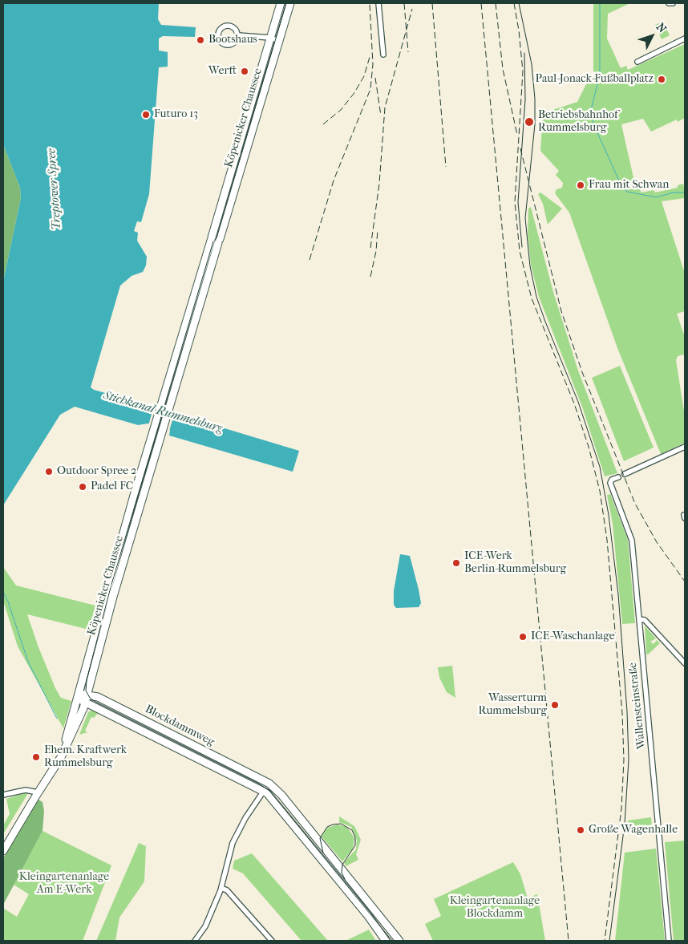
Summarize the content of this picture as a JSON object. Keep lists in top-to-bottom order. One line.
{"streets":{"main road":["Köpenicker Chaussee","Blockdammweg"],"street":["Wallensteinstraße"]},"crossings":[["Köpenicker Chaussee","Blockdammweg"]],"water":["Treptower Spree","Stichkanal Rummelsburg"],"parks":["Kleingartenanlage Am E-Werk","Kleingartenanlage Blockdamm"],"places":["Bootshaus","Werft","Paul-Jonack-Fußballplatz","Futuro 13","Betriebsbahnhof Rummelsburg","Frau mit Schwan","Outdoor Spree 2","Padel FC","ICE-Werk Berlin-Rummelsburg","ICE-Waschanlage","Wasserturm Rummelsburg","Ehem. Kraftwerk Rummelsburg","Große Wagenhalle"],"north":"top right"}
